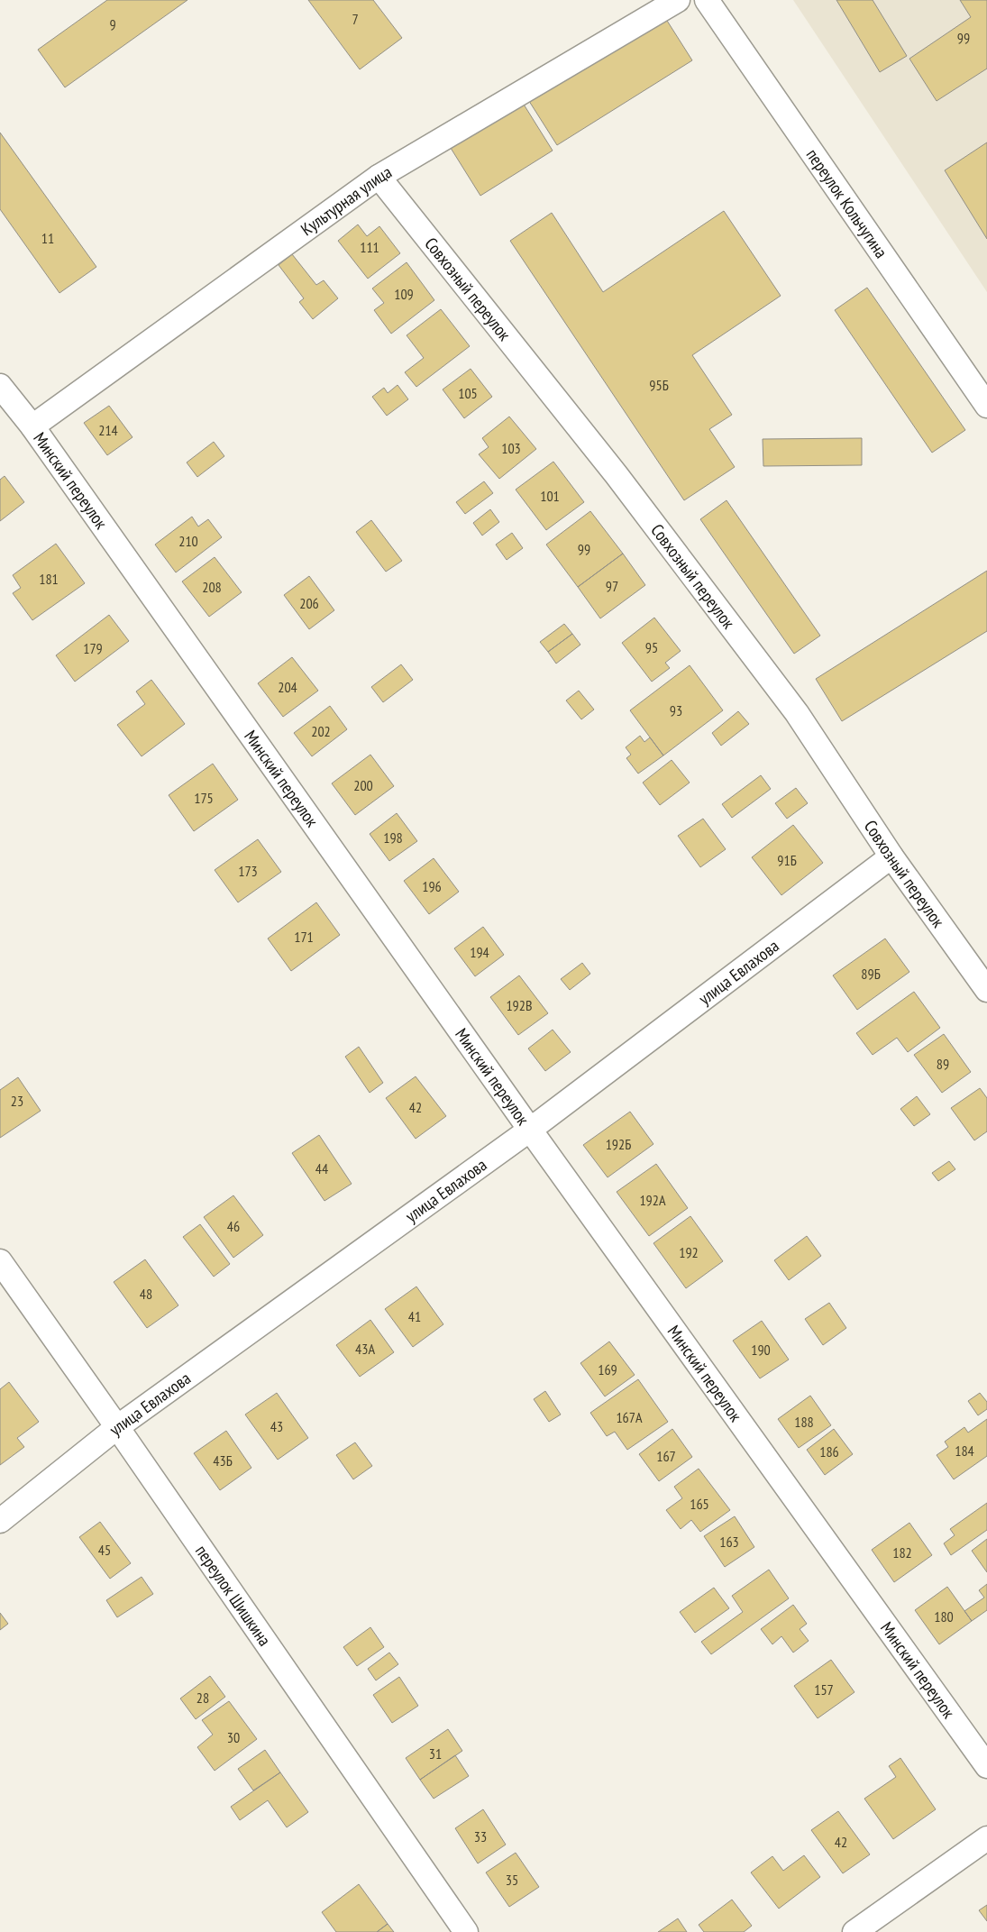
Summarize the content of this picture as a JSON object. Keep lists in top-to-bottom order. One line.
{"streets":{"street":["Культурная улица","переулок Кольчугина","Совхозный переулок","Минский переулок","улица Евлахова","переулок Шишкина"]},"crossings":[["Культурная улица","Совхозный переулок"],["Культурная улица","Минский переулок"],["Совхозный переулок","улица Евлахова"],["Минский переулок","улица Евлахова"],["улица Евлахова","переулок Шишкина"]],"house_numbers":["7","9","99","11","111","109","95Б","105","214","103","101","210","99","181","97","208","206","95","179","204","93","202","200","175","198","91Б","173","196","171","194","89Б","192В","89","23","42","192Б","44","192А","46","192","48","41","43А","190","169","167А","188","43","184","186","167","43Б","165","163","45","182","180","157","28","30","31","33","42","35"]}
